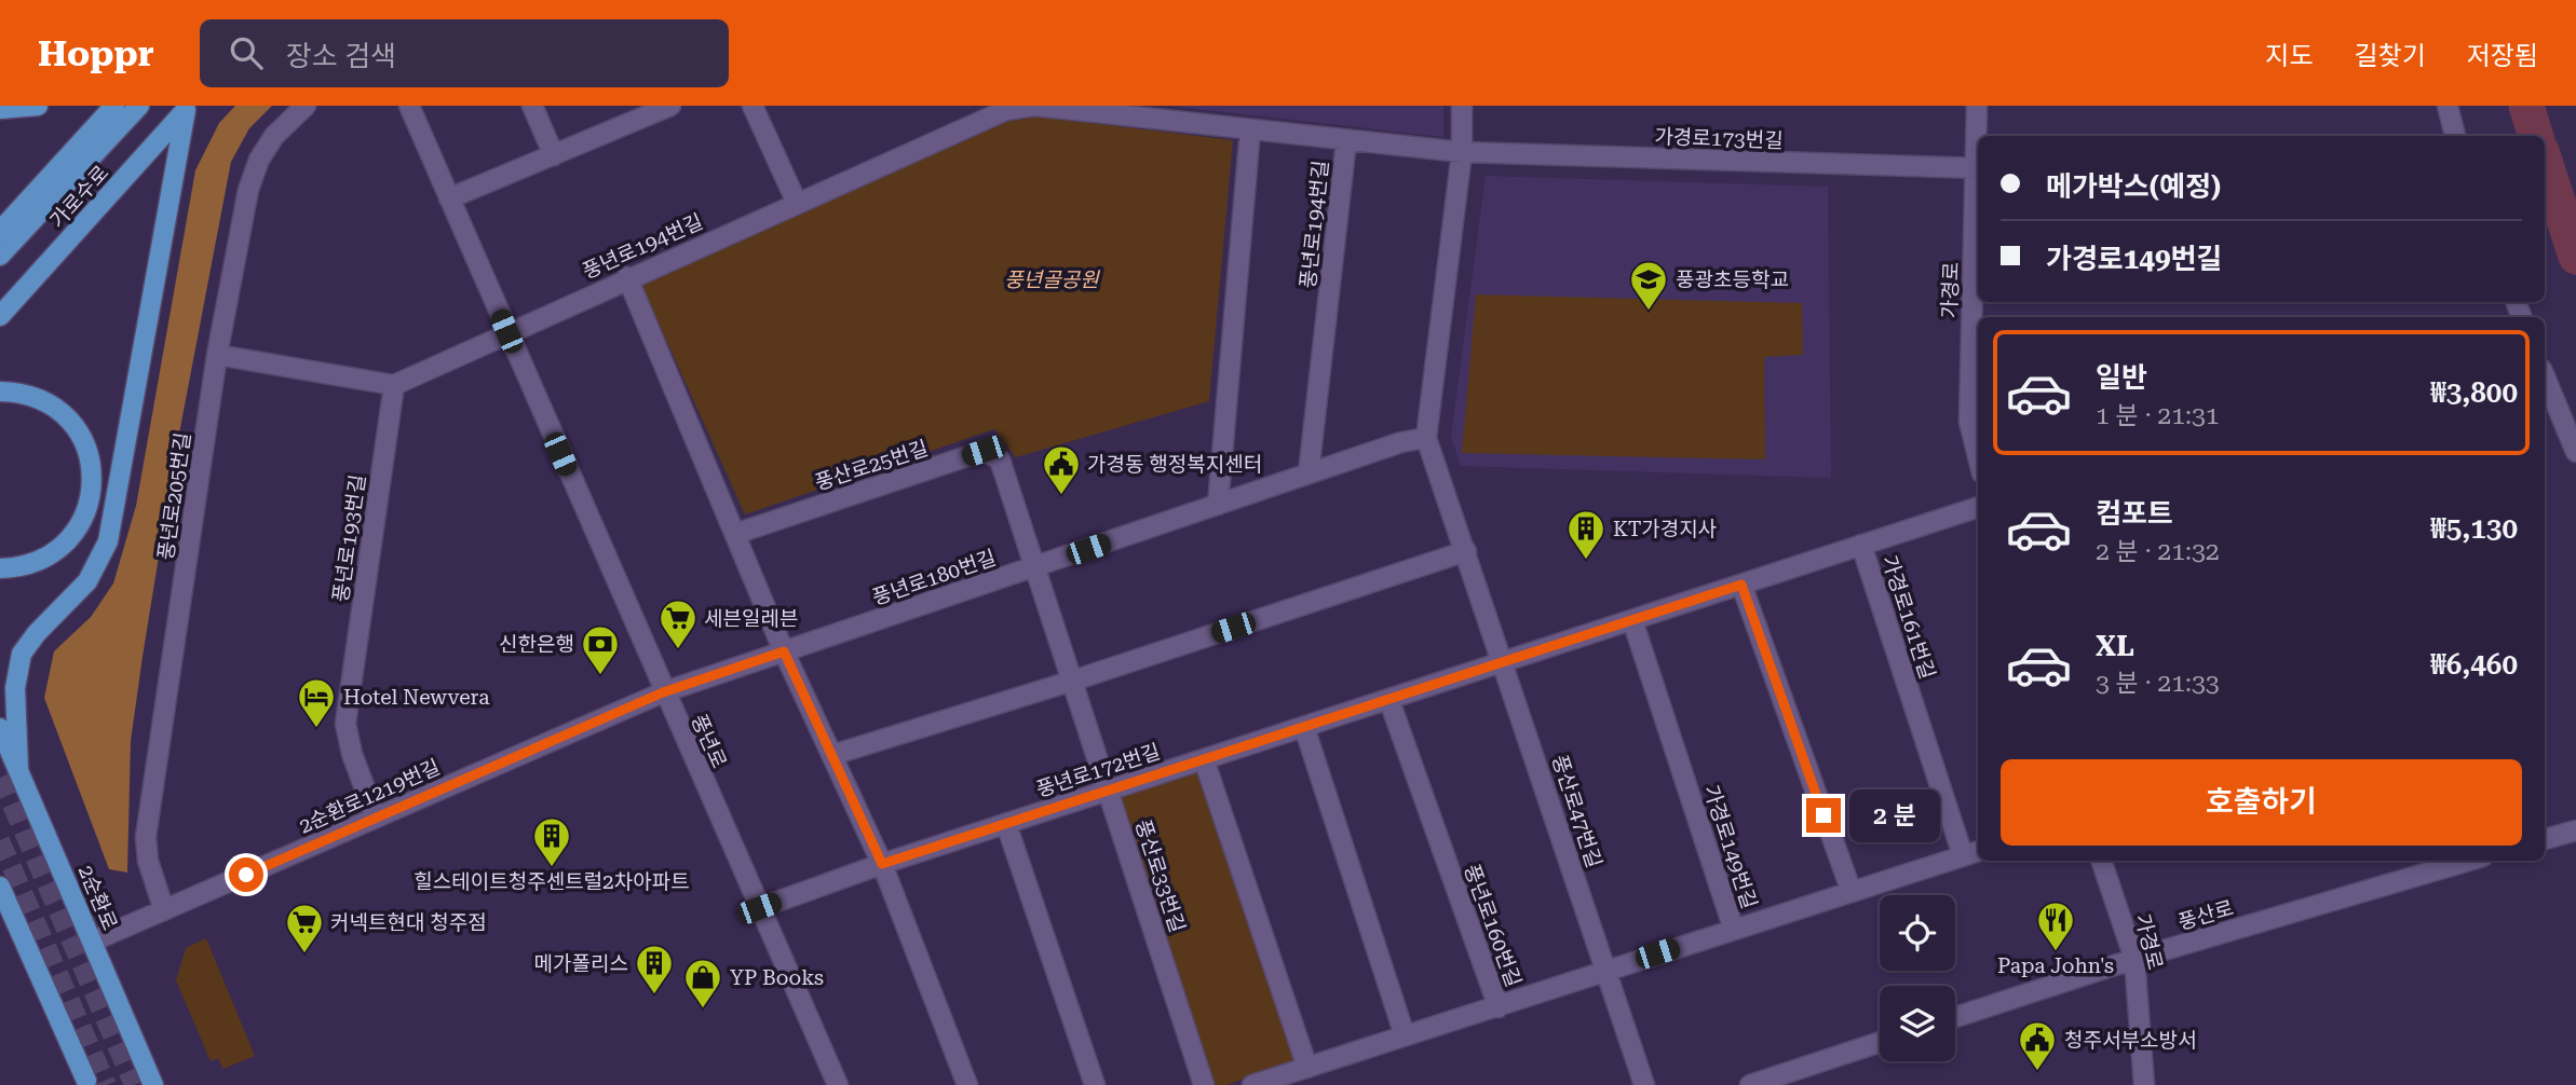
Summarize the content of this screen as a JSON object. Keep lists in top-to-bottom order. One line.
{"streets":{"main road":["가로수로","2순환로"],"street":["가경로173번길","풍년로194번길","가경로","풍산로25번길","풍년로205번길","풍년로193번길","풍년로180번길","가경로161번길","풍년로","풍년로172번길","2순환로1219번길","풍산로47번길","가경로149번길","풍산로33번길","풍산로","풍년로160번길"]},"crossings":[["가경로173번길","풍년로194번길"],["가경로173번길","풍산로47번길"],["풍년로194번길","풍년로180번길"],["풍년로194번길","풍년로"],["풍년로194번길","풍산로47번길"],["가경로","풍산로"],["풍산로25번길","풍년로180번길"],["풍산로25번길","풍산로33번길"],["풍년로205번길","2순환로1219번길"],["풍년로193번길","2순환로1219번길"],["풍년로180번길","풍년로"],["풍년로180번길","2순환로1219번길"],["풍년로180번길","풍산로47번길"],["풍년로180번길","풍산로33번길"],["가경로161번길","풍년로172번길"],["가경로161번길","풍산로47번길"],["가경로161번길","가경로149번길"],["풍년로","풍년로172번길"],["풍년로","2순환로1219번길"],["풍년로172번길","풍산로47번길"],["풍년로172번길","풍산로33번길"],["풍년로172번길","풍년로160번길"],["2순환로1219번길","2순환로"],["풍산로47번길","가경로149번길"],["풍산로47번길","풍년로160번길"],["가경로149번길","풍년로160번길"]],"parks":["풍년골공원"],"places":{"school or university":["풍광초등학교"],"public building":["가경동 행정복지센터","청주서부소방서"],"building":["KT가경지사","힐스테이트청주센트럴2차아파트","메가폴리스"],"supermarket":["세븐일레븐","커넥트현대 청주점"],"bank":["신한은행"],"hotel":["Hotel Newvera"],"restaurant":["Papa John's"],"shop":["YP Books"]},"page":{"header":"Hoppr","search":"장소 검색","nav":["지도","길찾기","저장됨"],"banner":["메가박스(예정)","가경로149번길"],"list":[{"name":"일반","note":"1 분 · 21:31","value":"₩3,800"},{"name":"컴포트","note":"2 분 · 21:32","value":"₩5,130"},{"name":"XL","note":"3 분 · 21:33","value":"₩6,460"}],"buttons":"호출하기","bubble":"2 분"}}
